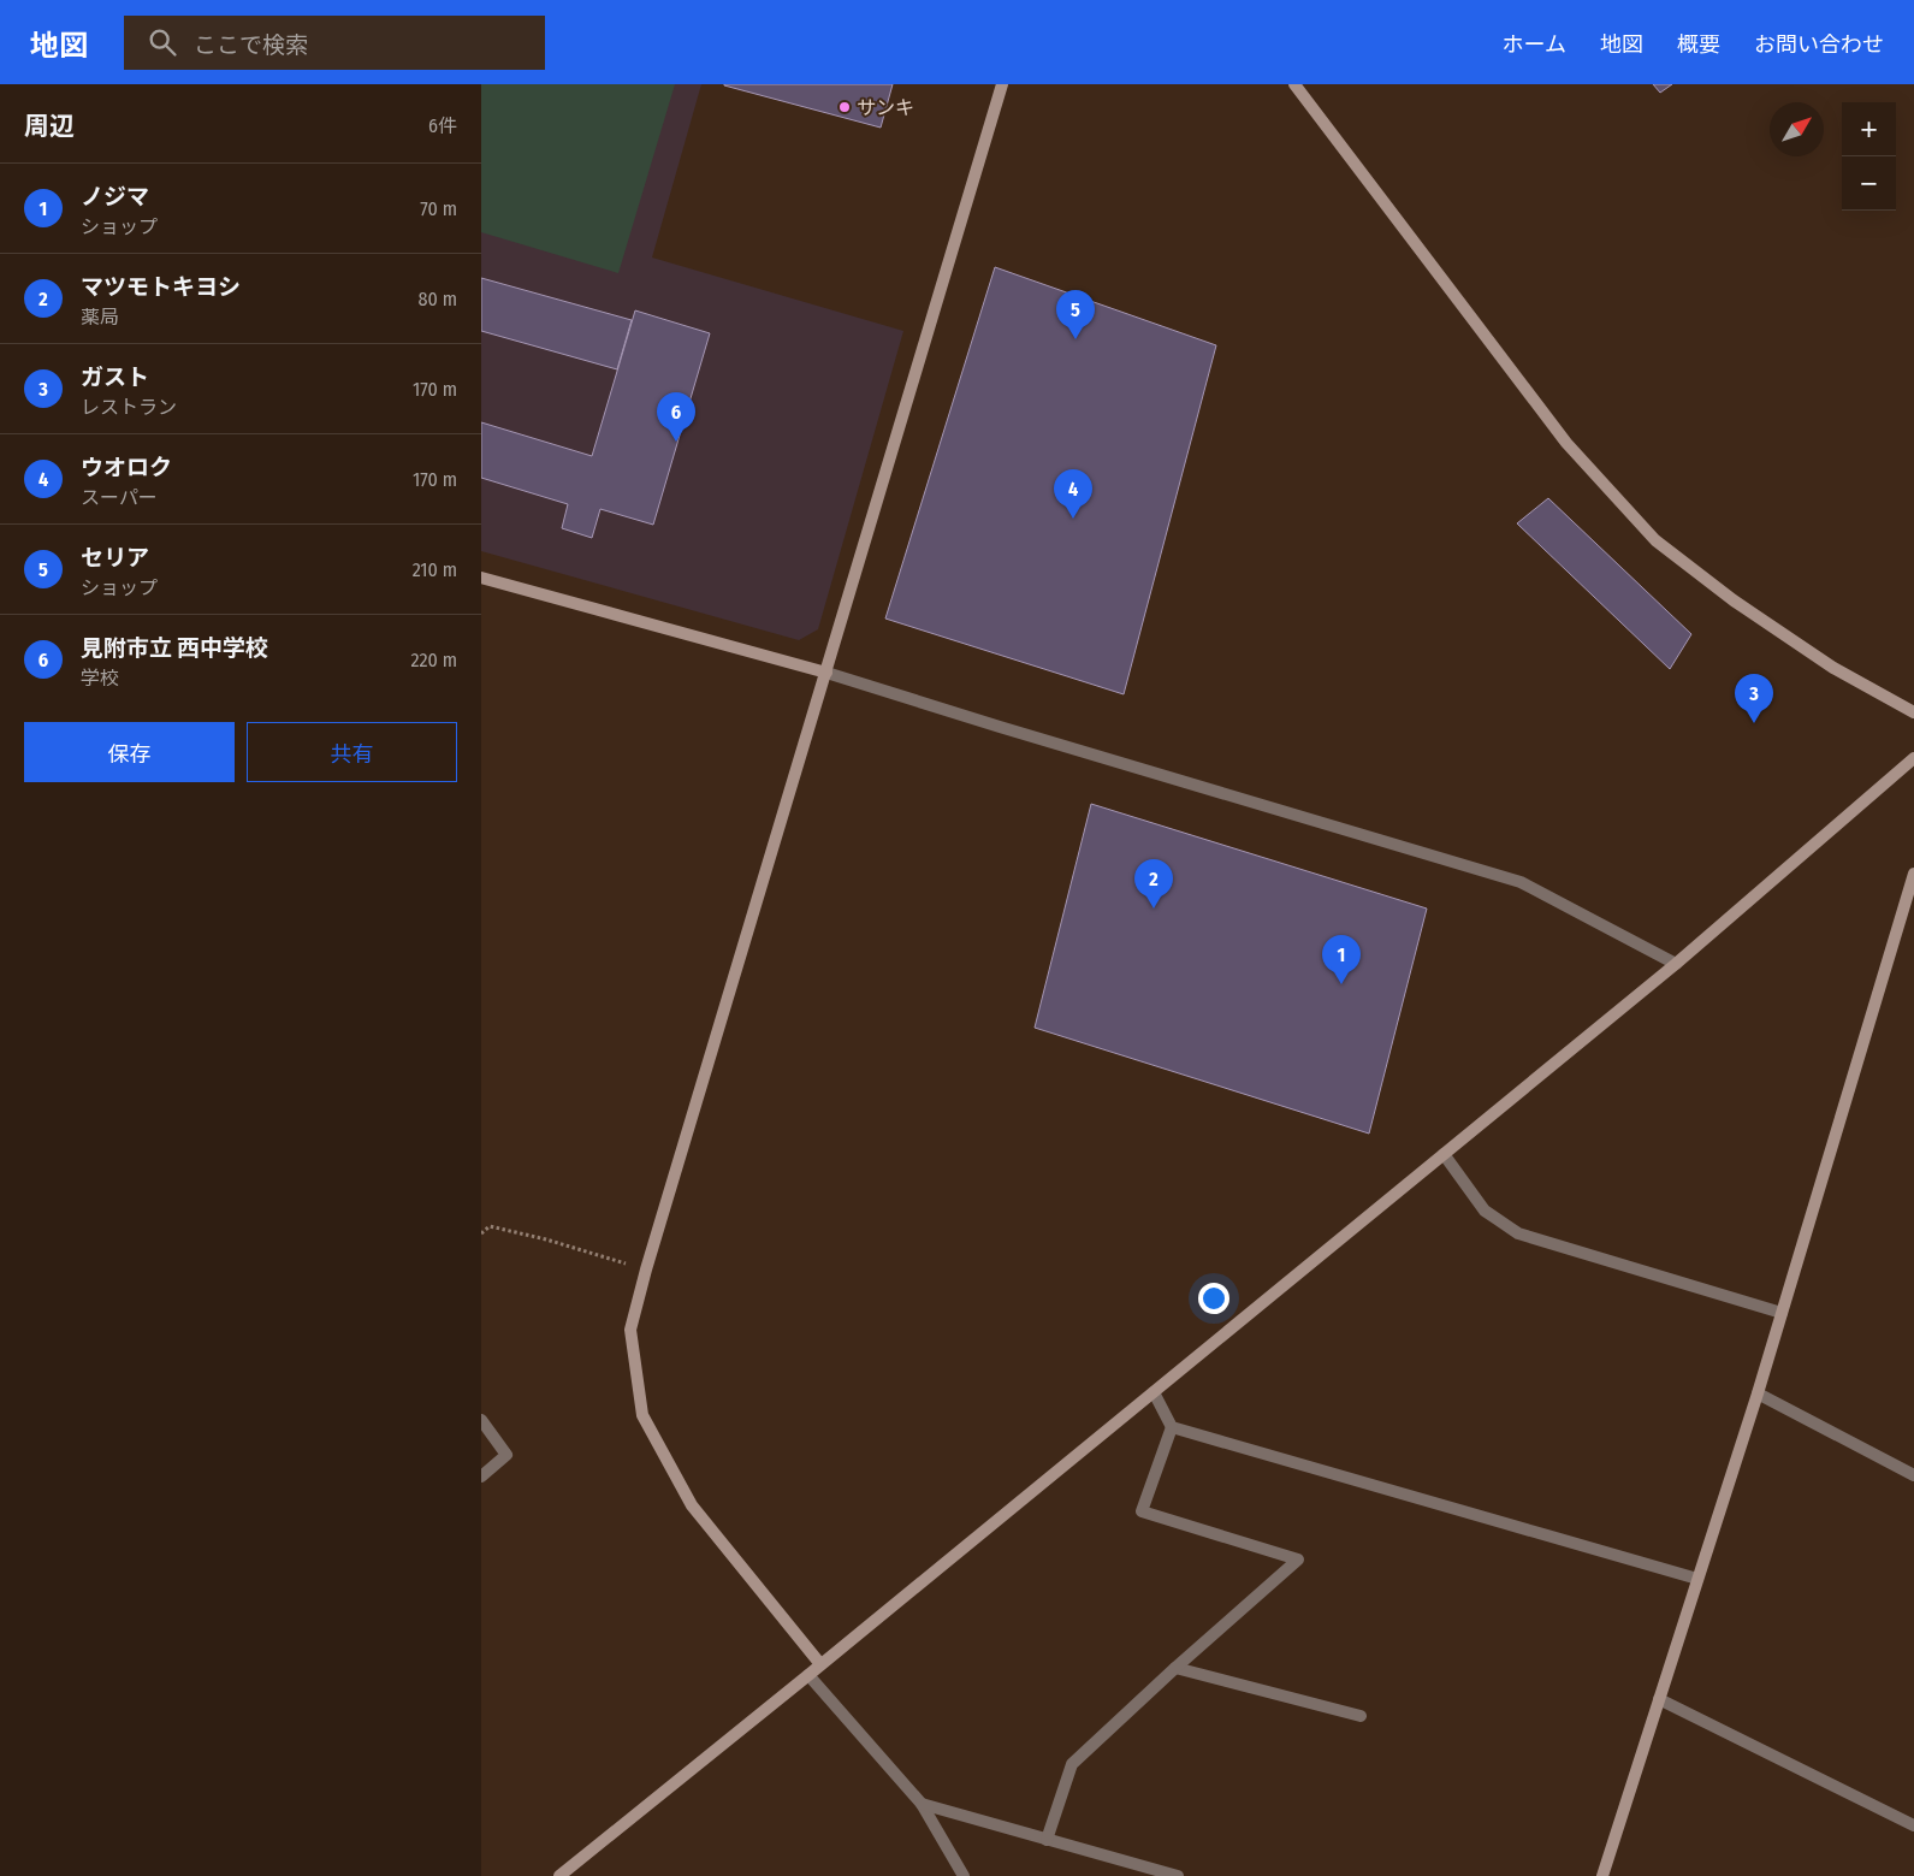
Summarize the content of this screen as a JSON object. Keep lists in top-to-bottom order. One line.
{"places":["サンキ"],"north":"top right","page":{"header":"地図","search":"ここで検索","nav":["ホーム","地図","概要","お問い合わせ"],"heading":["周辺","6件"],"map_buttons":["+","−"],"list":[{"mark":"1","name":"ノジマ","note":"ショップ","value":"70 m"},{"mark":"2","name":"マツモトキヨシ","note":"薬局","value":"80 m"},{"mark":"3","name":"ガスト","note":"レストラン","value":"170 m"},{"mark":"4","name":"ウオロク","note":"スーパー","value":"170 m"},{"mark":"5","name":"セリア","note":"ショップ","value":"210 m"},{"mark":"6","name":"見附市立 西中学校","note":"学校","value":"220 m"}],"pins":["5","6","4","3","2","1"],"buttons":["保存","共有"]}}
